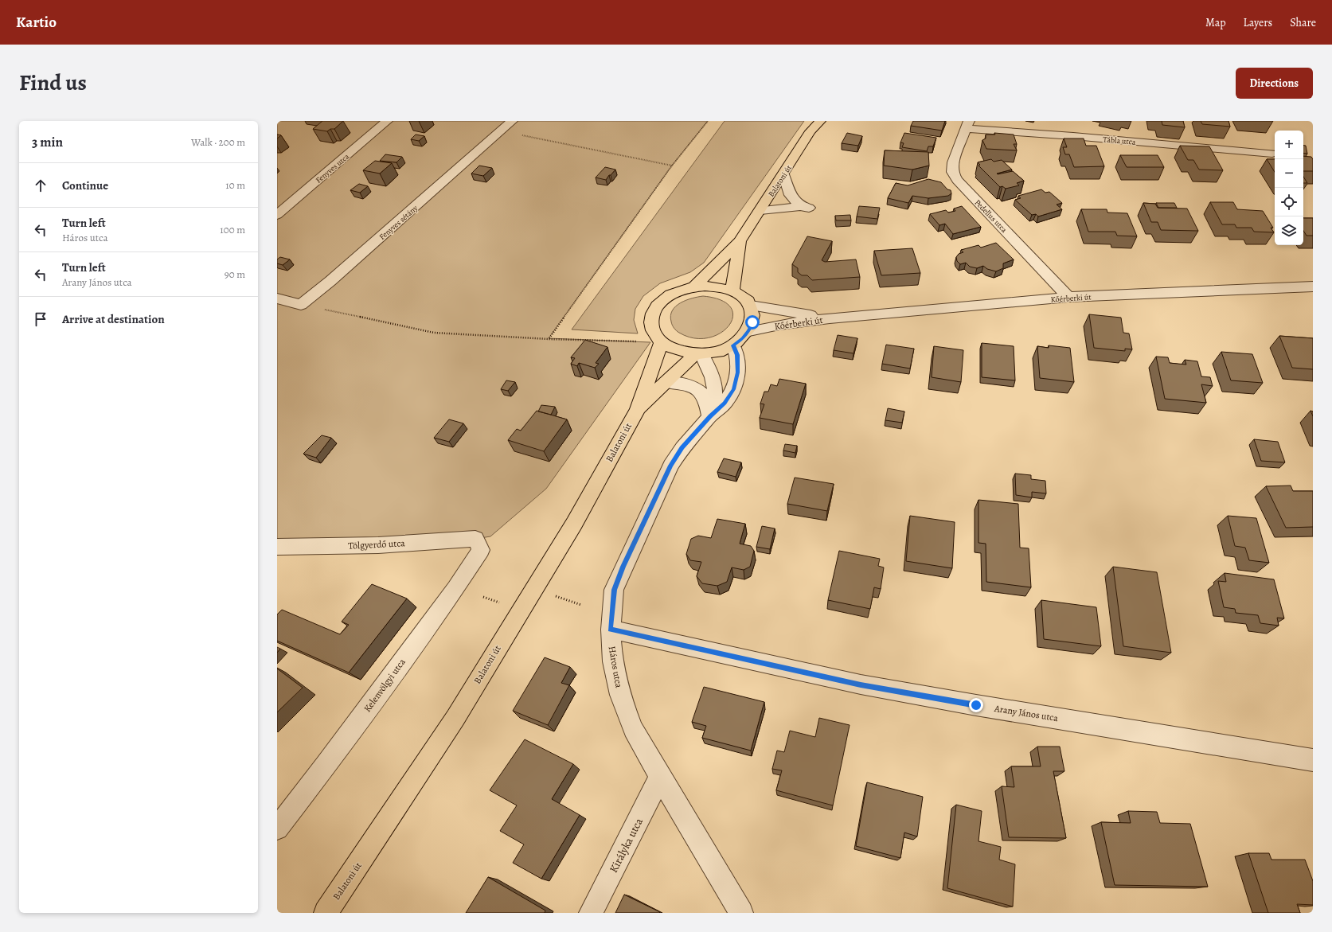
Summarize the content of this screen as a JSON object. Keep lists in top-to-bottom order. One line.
{"streets":{"main road":["Balatoni út"],"street":["Tábla utca","Fenyves utca","Pedellus utca","Fenyves sétány","Kőérberki út","Tölgyerdő utca","Háros utca","Kelenvölgyi utca","Arany János utca","Királyka utca"]},"crossings":[["Tábla utca","Pedellus utca"],["Balatoni út","Kőérberki út"],["Balatoni út","Háros utca"],["Pedellus utca","Kőérberki út"],["Kőérberki út","Háros utca"],["Tölgyerdő utca","Kelenvölgyi utca"],["Háros utca","Arany János utca"],["Háros utca","Királyka utca"]],"page":{"header":"Kartio","nav":["Map","Layers","Share"],"title":"Find us","buttons":"Directions","heading":["3 min","Walk · 200 m"],"map_buttons":["+","−"],"list":[["Continue","10 m"],["Turn left","Háros utca","100 m"],["Turn left","Arany János utca","90 m"],"Arrive at destination"]}}
